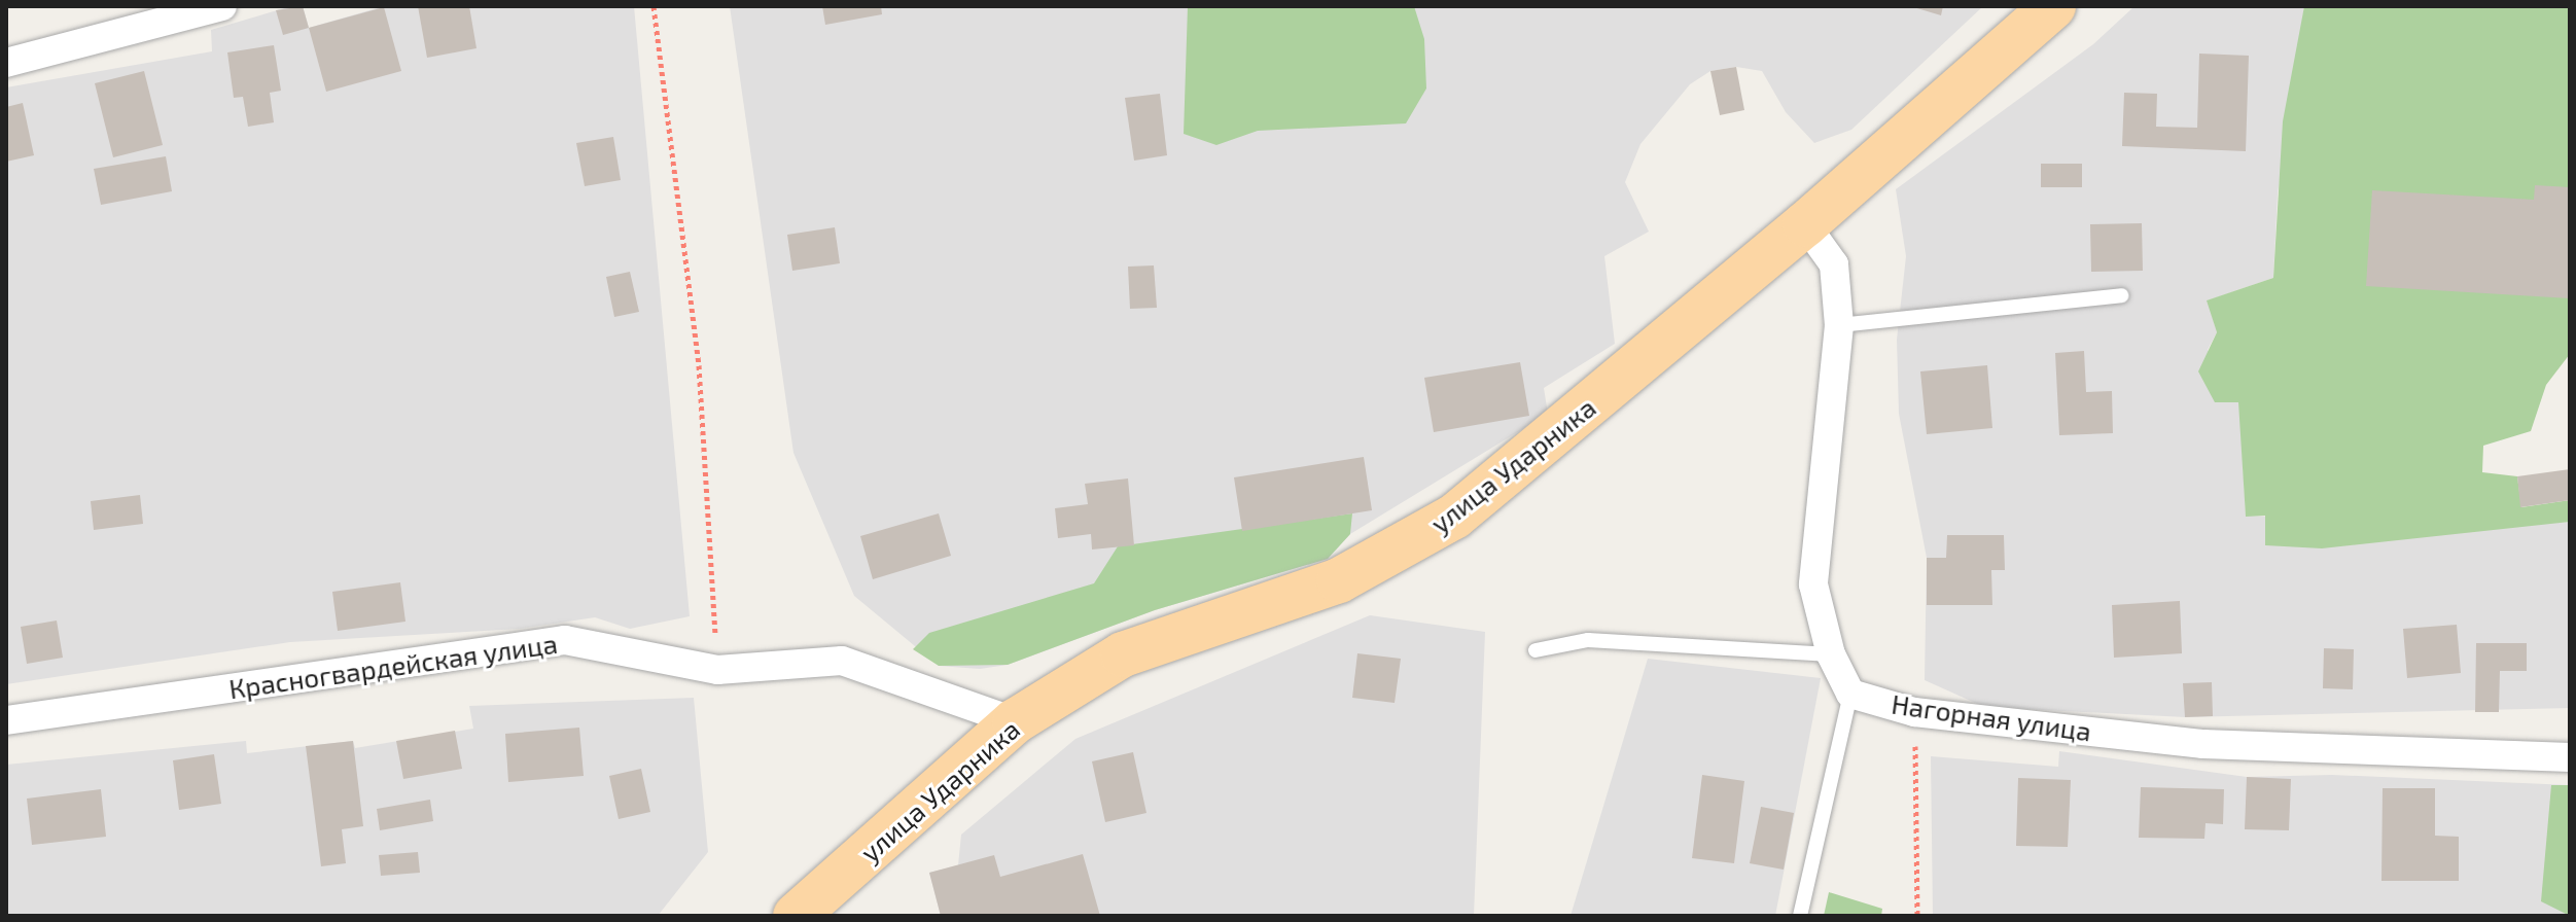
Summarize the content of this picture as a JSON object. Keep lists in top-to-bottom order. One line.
{"streets":{"main road":["улица Ударника"],"street":["Красногвардейская улица","Нагорная улица"]},"crossings":[["улица Ударника","Красногвардейская улица"]]}
